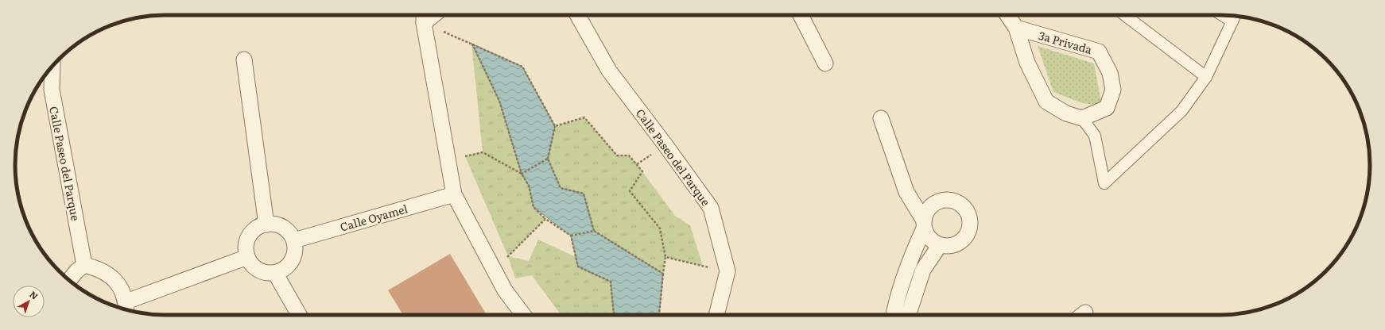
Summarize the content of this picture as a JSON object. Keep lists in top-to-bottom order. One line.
{"streets":{"street":["3a Privada","Calle Paseo del Parque","Calle Oyamel"]},"north":"top right"}
